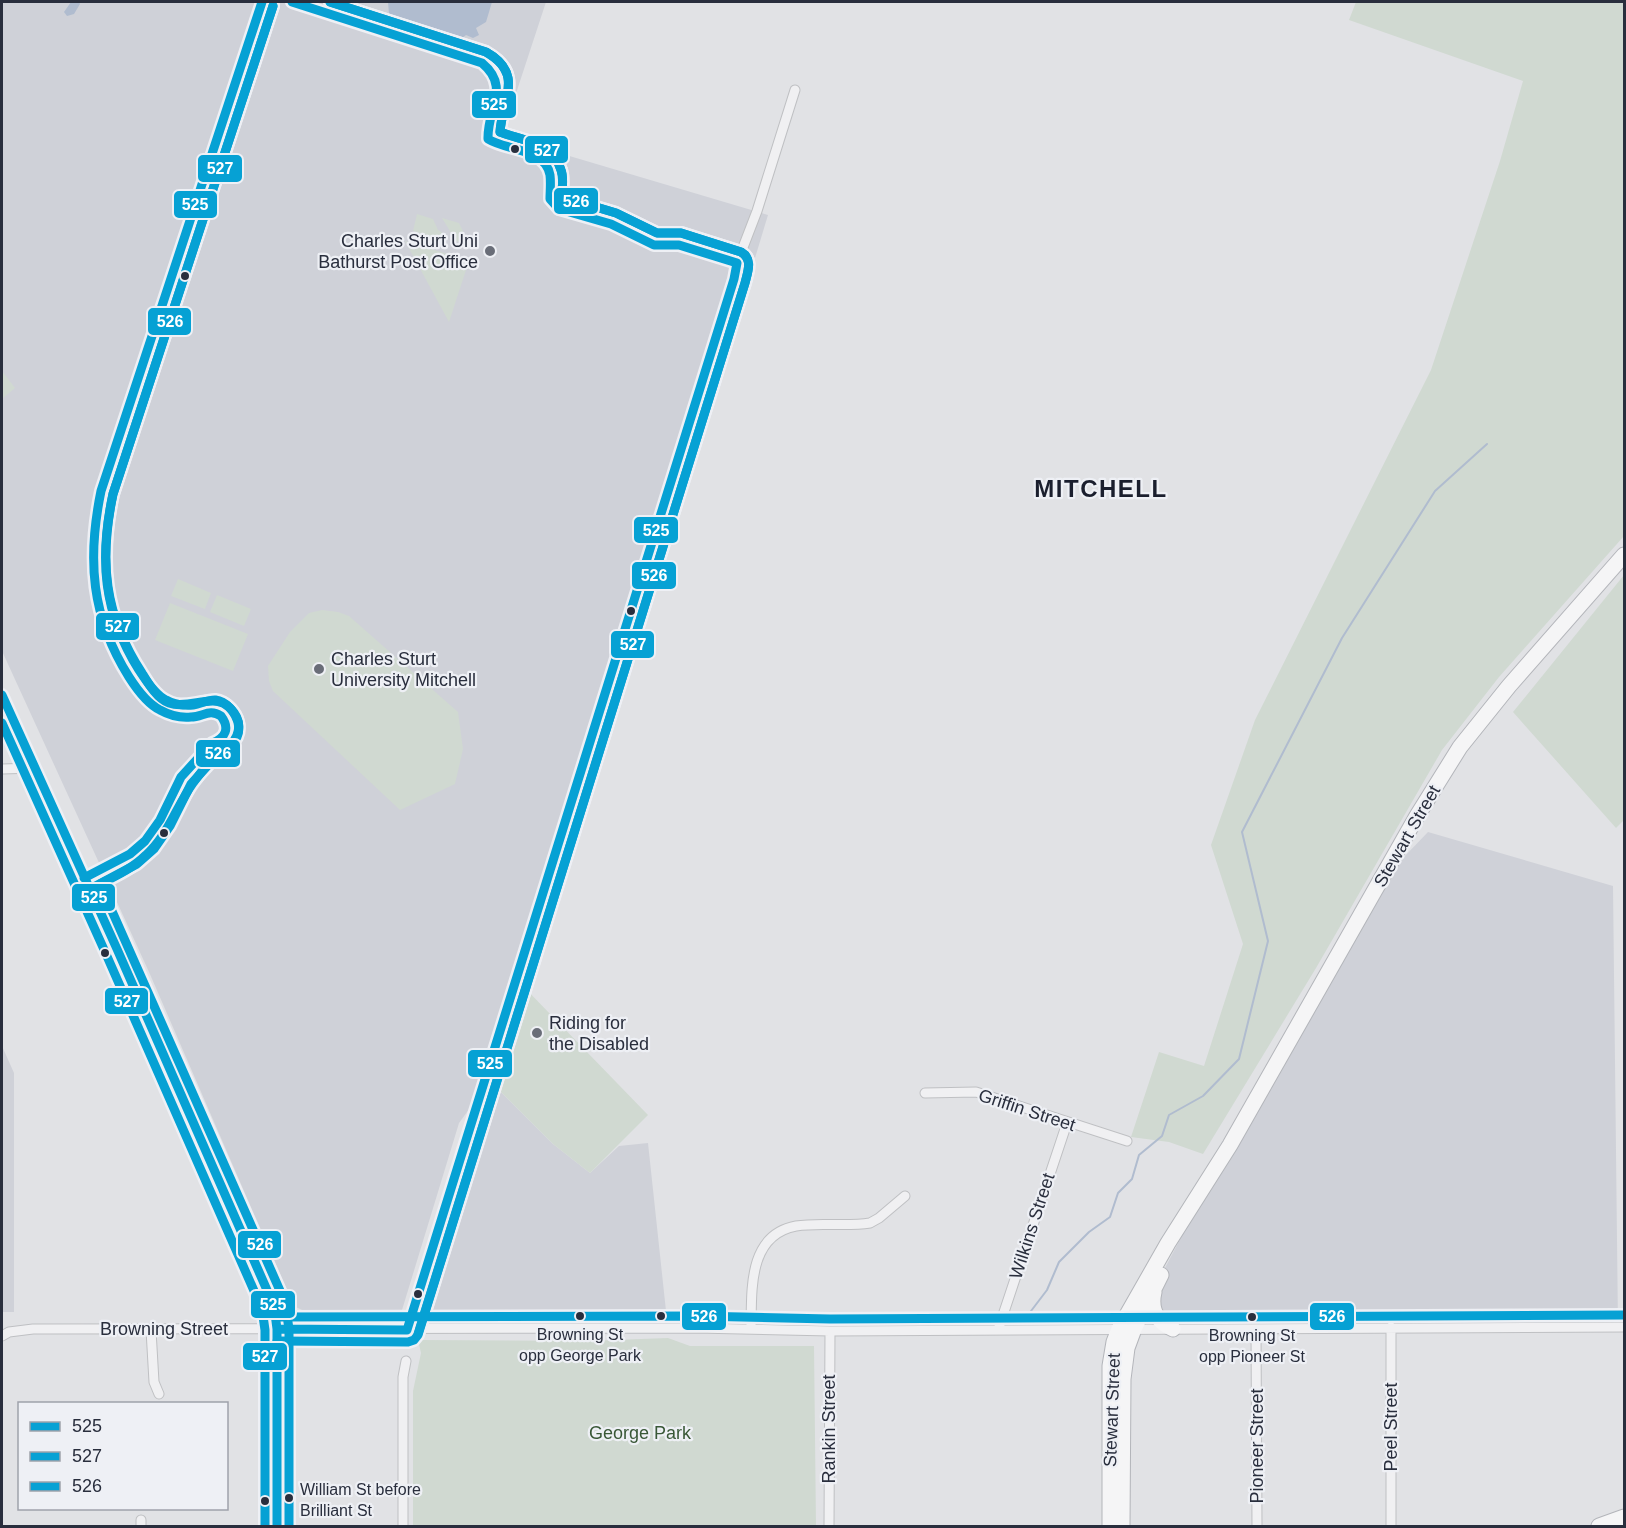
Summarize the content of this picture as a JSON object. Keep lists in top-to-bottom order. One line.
{"streets":{"highway":["Stewart Street"],"street":["Griffin Street","Wilkins Street","Browning Street","Peel Street","Rankin Street","Pioneer Street"]},"crossings":[["Stewart Street","Browning Street"],["Griffin Street","Wilkins Street"],["Wilkins Street","Browning Street"],["Browning Street","Peel Street"],["Browning Street","Rankin Street"],["Browning Street","Pioneer Street"]],"districts":["MITCHELL"],"parks":["George Park"],"places":["Charles Sturt Uni Bathurst Post Office","Charles Sturt University Mitchell","Riding for the Disabled","Browning St opp George Park","Browning St opp Pioneer St","William St before Brilliant St"],"lines":["transit line 525","transit line 527","transit line 526"],"legend":["525","527","526"]}
